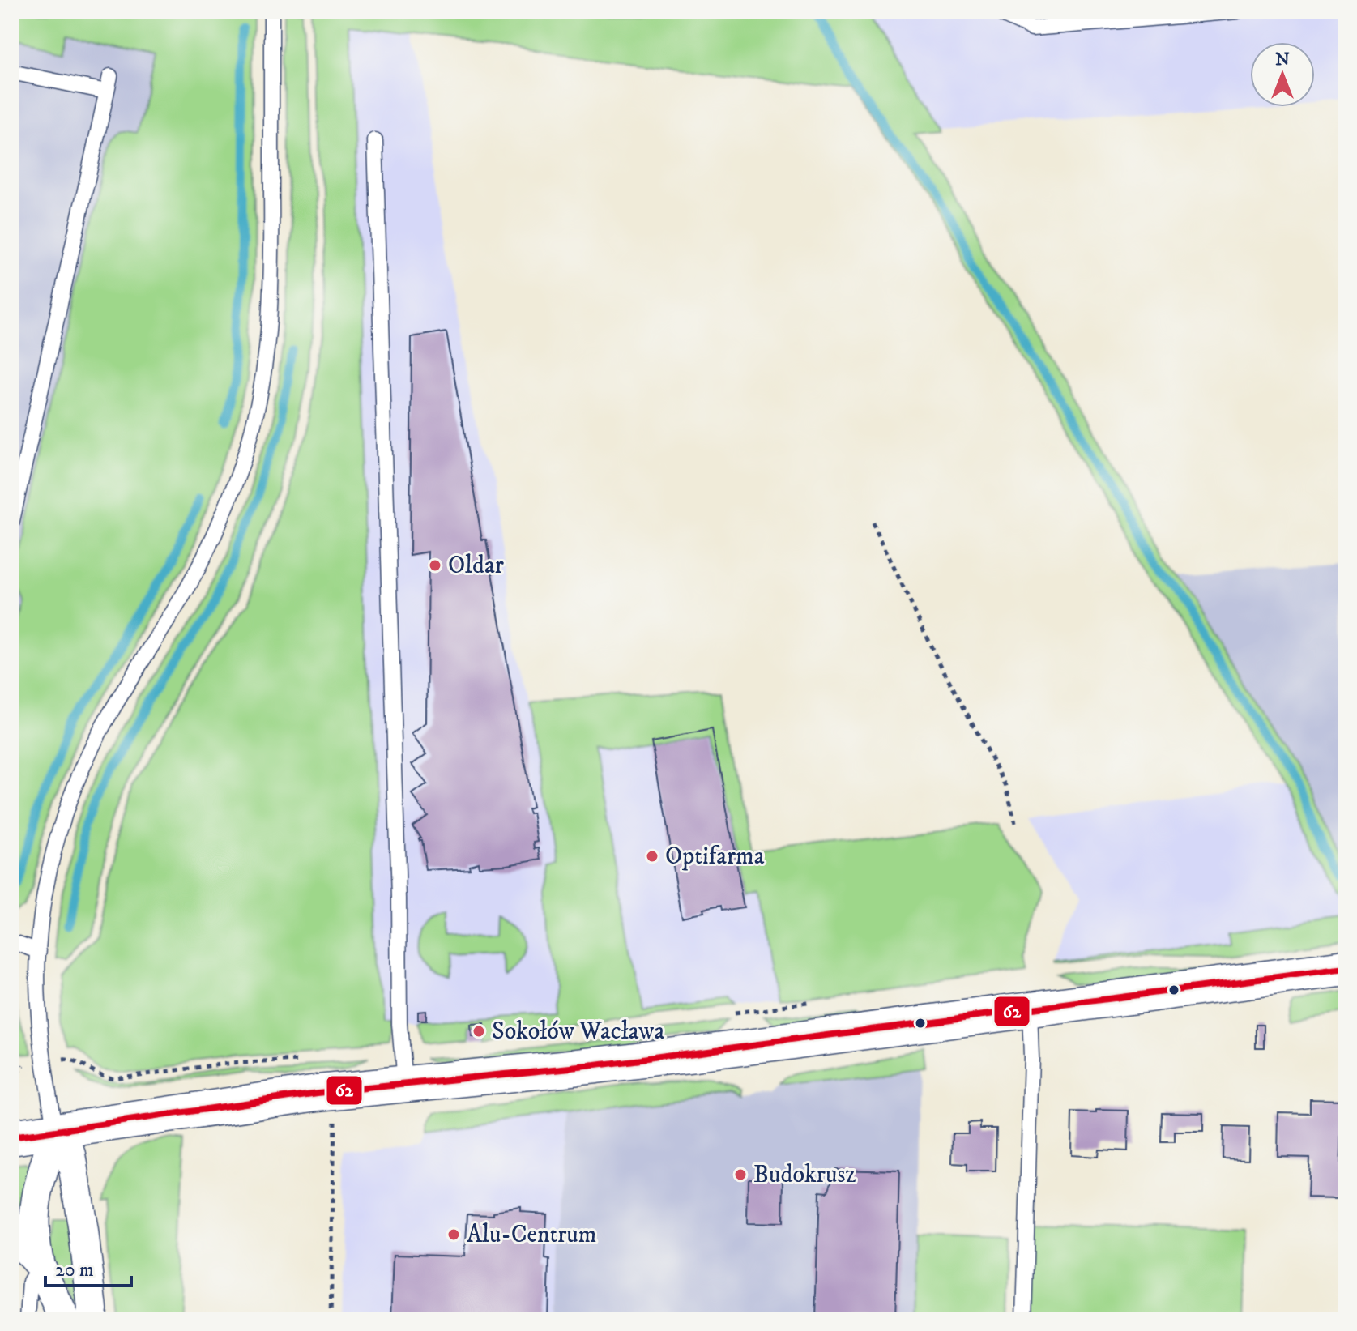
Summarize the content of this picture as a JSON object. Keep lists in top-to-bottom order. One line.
{"places":["Oldar","Optifarma","Sokołów Wacława","Budokrusz","Alu-Centrum"],"lines":["transit line 62"],"scale_bar":"20 m","north":"top"}
